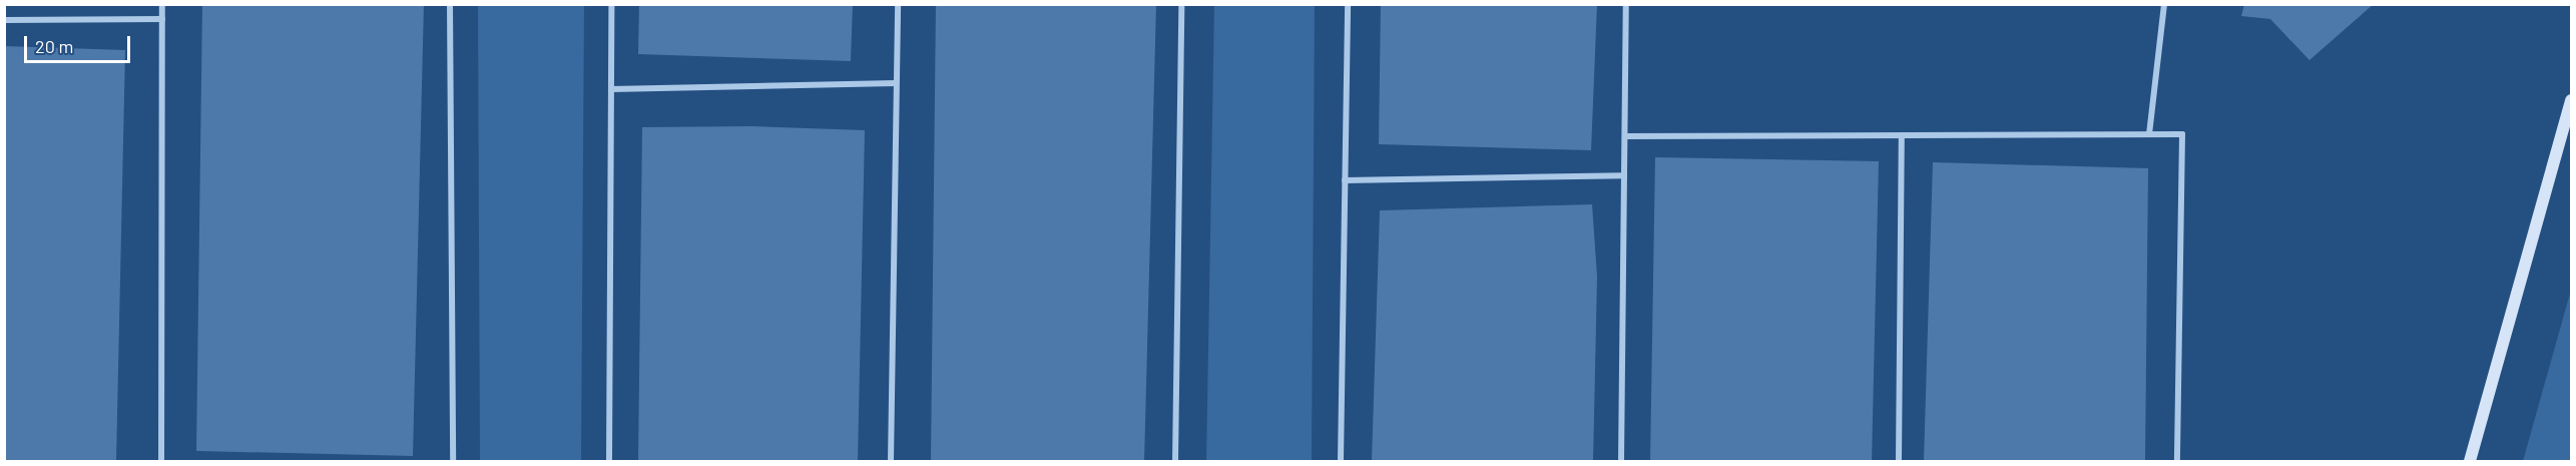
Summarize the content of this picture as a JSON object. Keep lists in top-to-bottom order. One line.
{"scale_bar":"20 m"}
